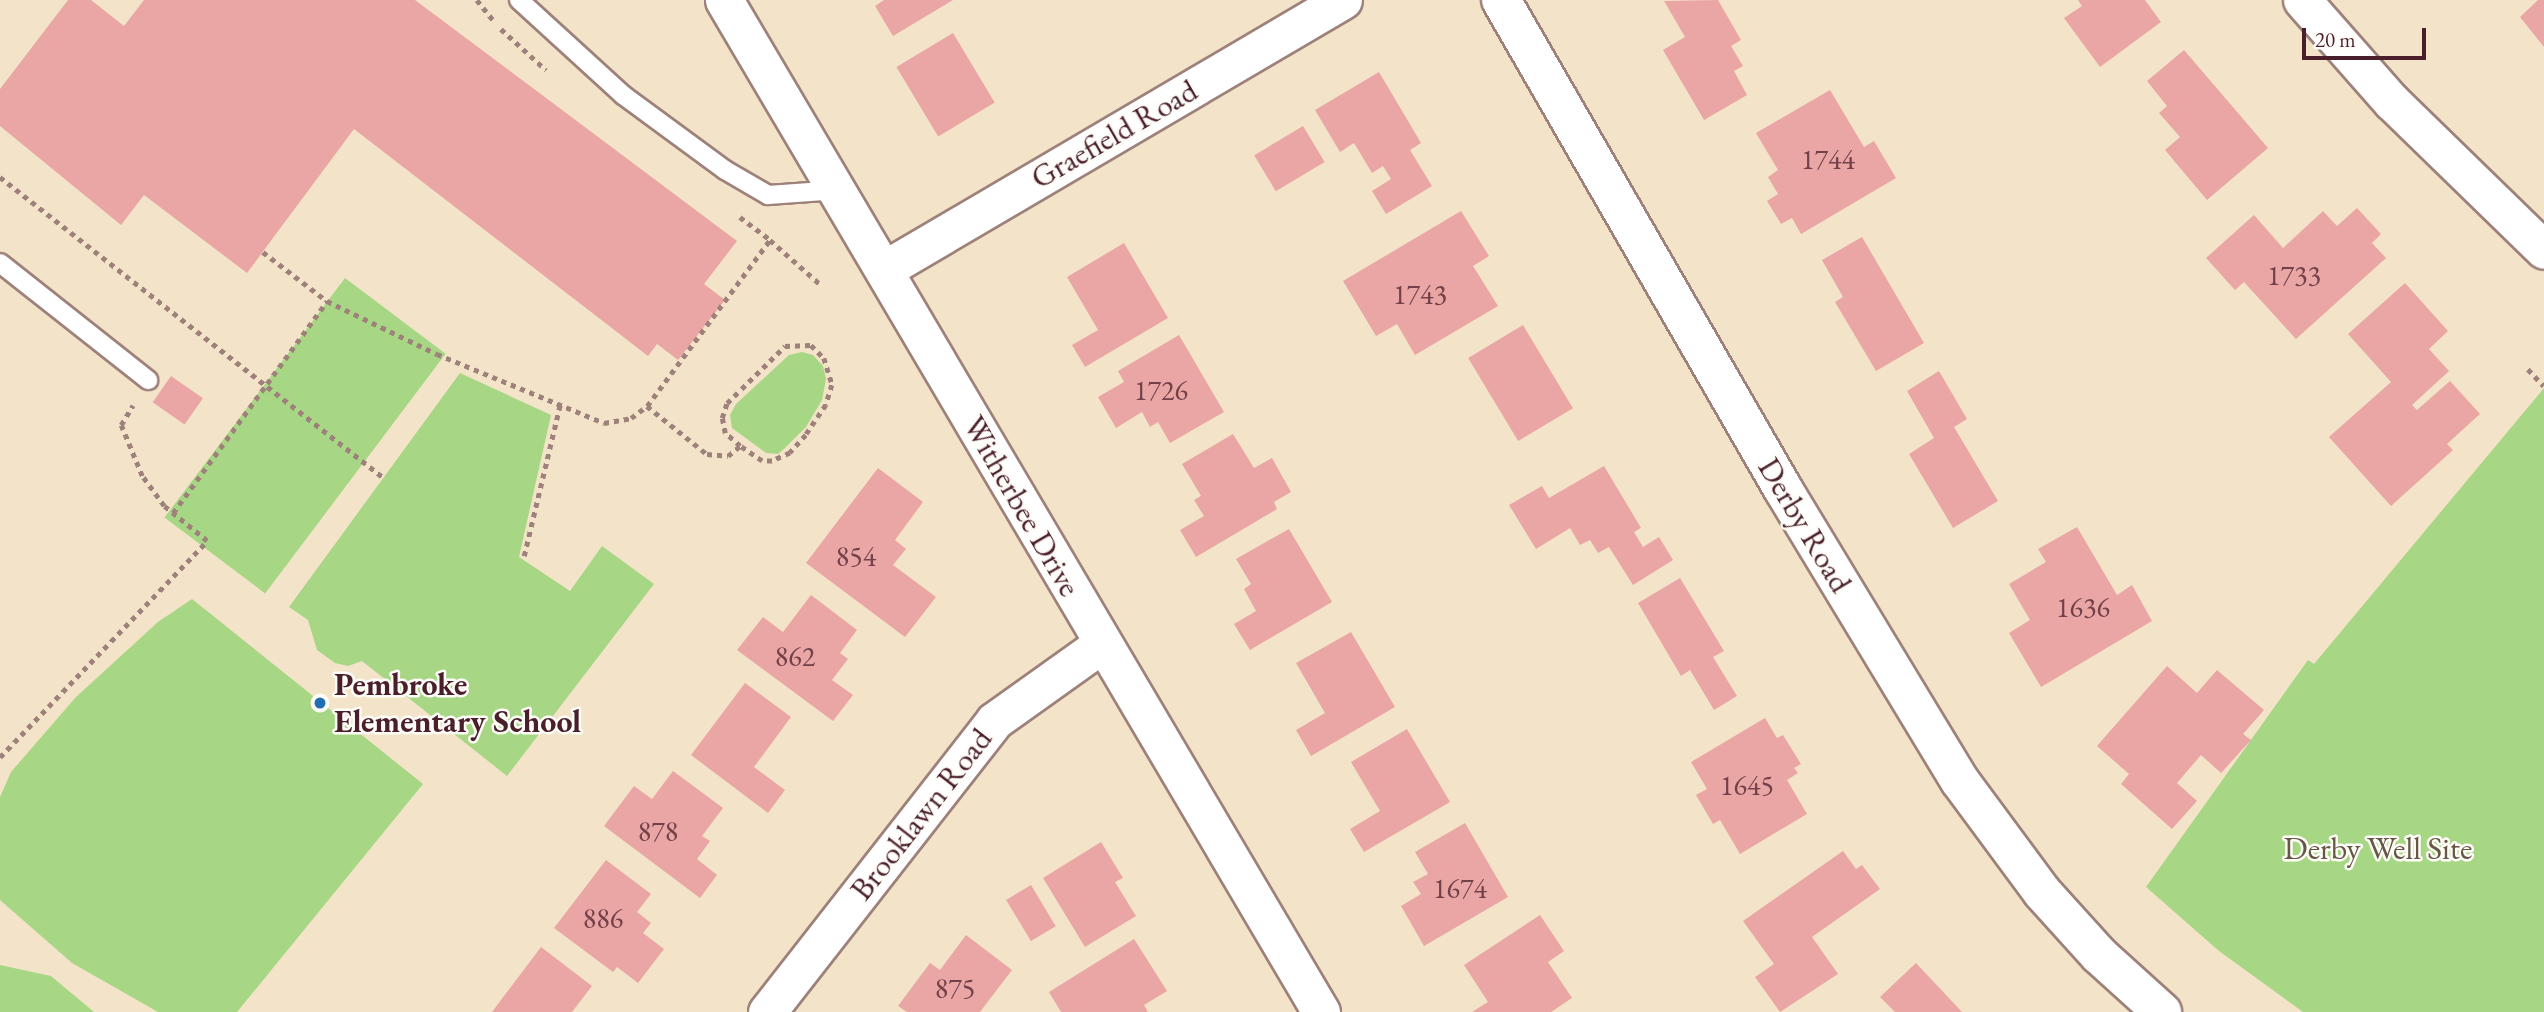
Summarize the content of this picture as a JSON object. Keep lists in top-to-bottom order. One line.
{"streets":{"street":["Graefield Road","Witherbee Drive","Derby Road","Brooklawn Road"]},"crossings":[["Graefield Road","Witherbee Drive"],["Witherbee Drive","Brooklawn Road"]],"parks":["Derby Well Site"],"places":["Pembroke Elementary School"],"house_numbers":["1744","1733","1743","1726","854","1636","862","1645","878","1674","886","875"],"scale_bar":"20 m"}
